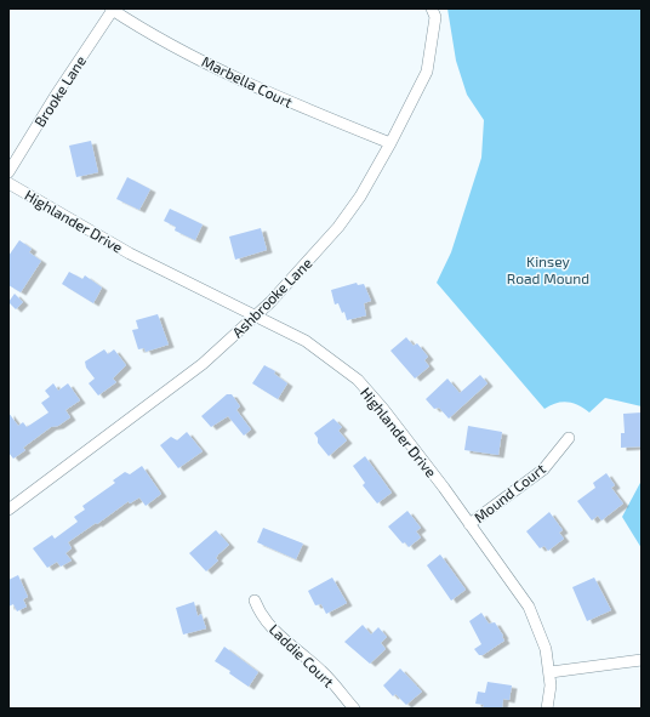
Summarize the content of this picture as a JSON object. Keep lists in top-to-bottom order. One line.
{"streets":{"street":["Marbella Court","Brooke Lane","Highlander Drive","Ashbrooke Lane","Mound Court","Laddie Court"]},"crossings":[["Marbella Court","Brooke Lane"],["Marbella Court","Ashbrooke Lane"],["Highlander Drive","Ashbrooke Lane"],["Highlander Drive","Mound Court"]],"parks":["Kinsey Road Mound"]}
